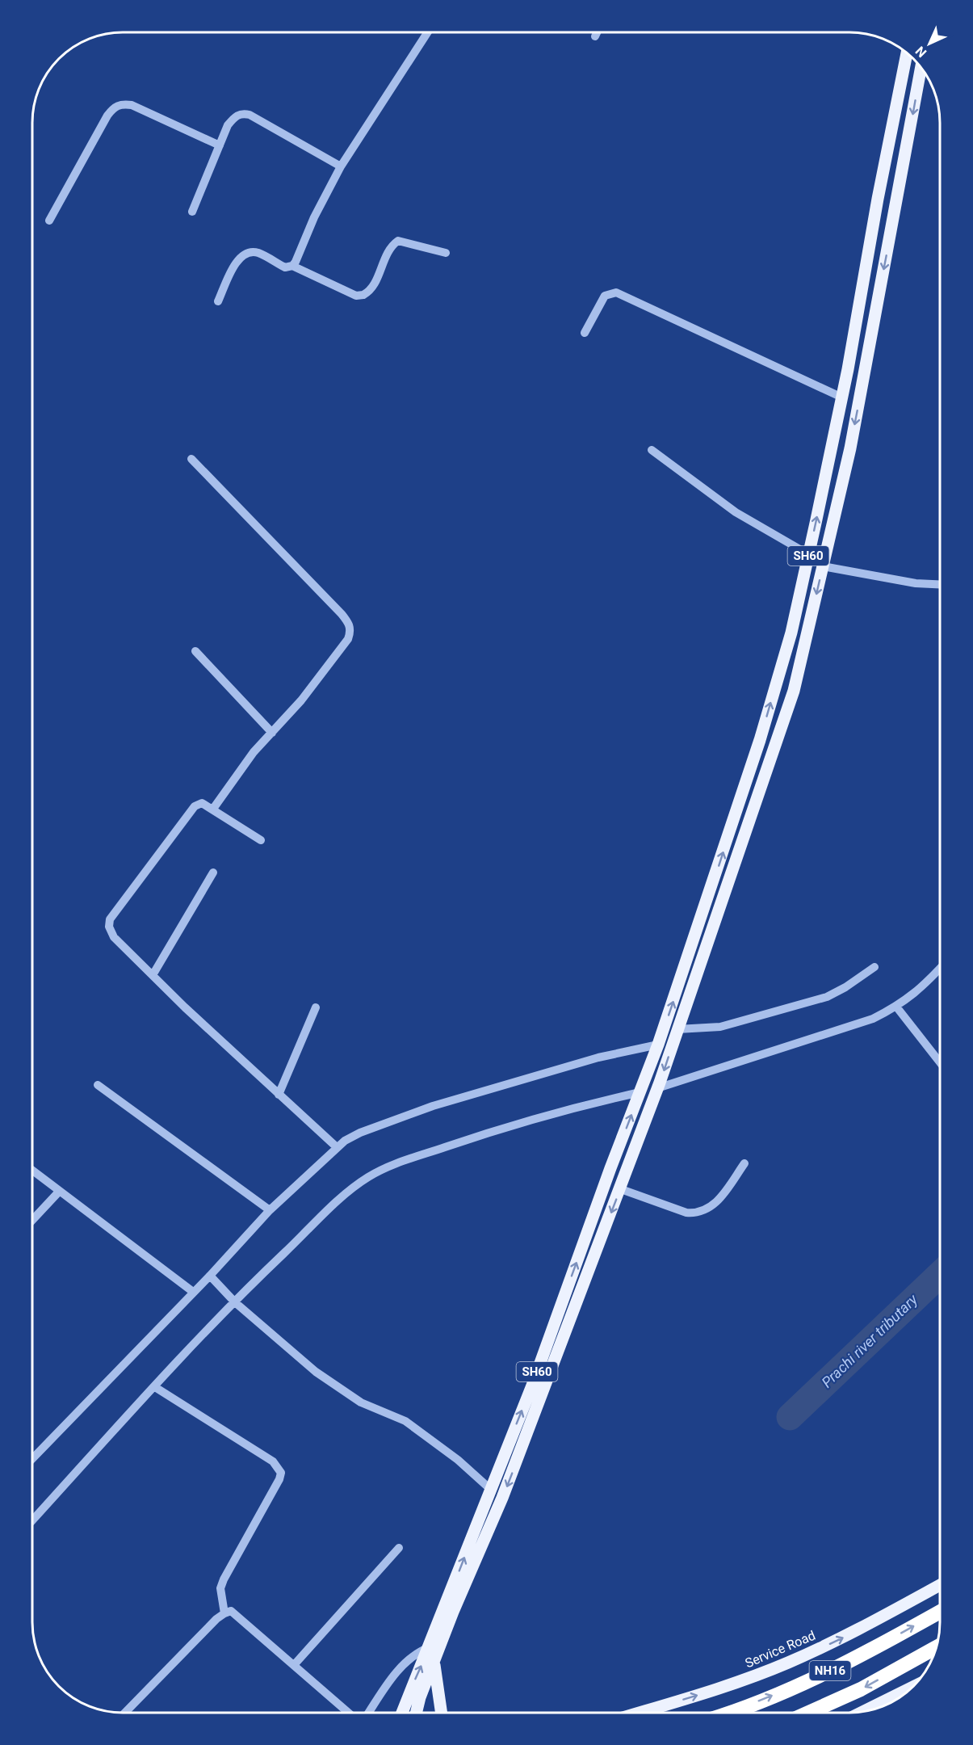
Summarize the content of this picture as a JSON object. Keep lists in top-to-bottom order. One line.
{"streets":{"highway":["NH16"],"main road":["SH60","Service Road"]},"one_way":["Service Road"],"water":["Prachi river tributary"],"north":"bottom left"}
